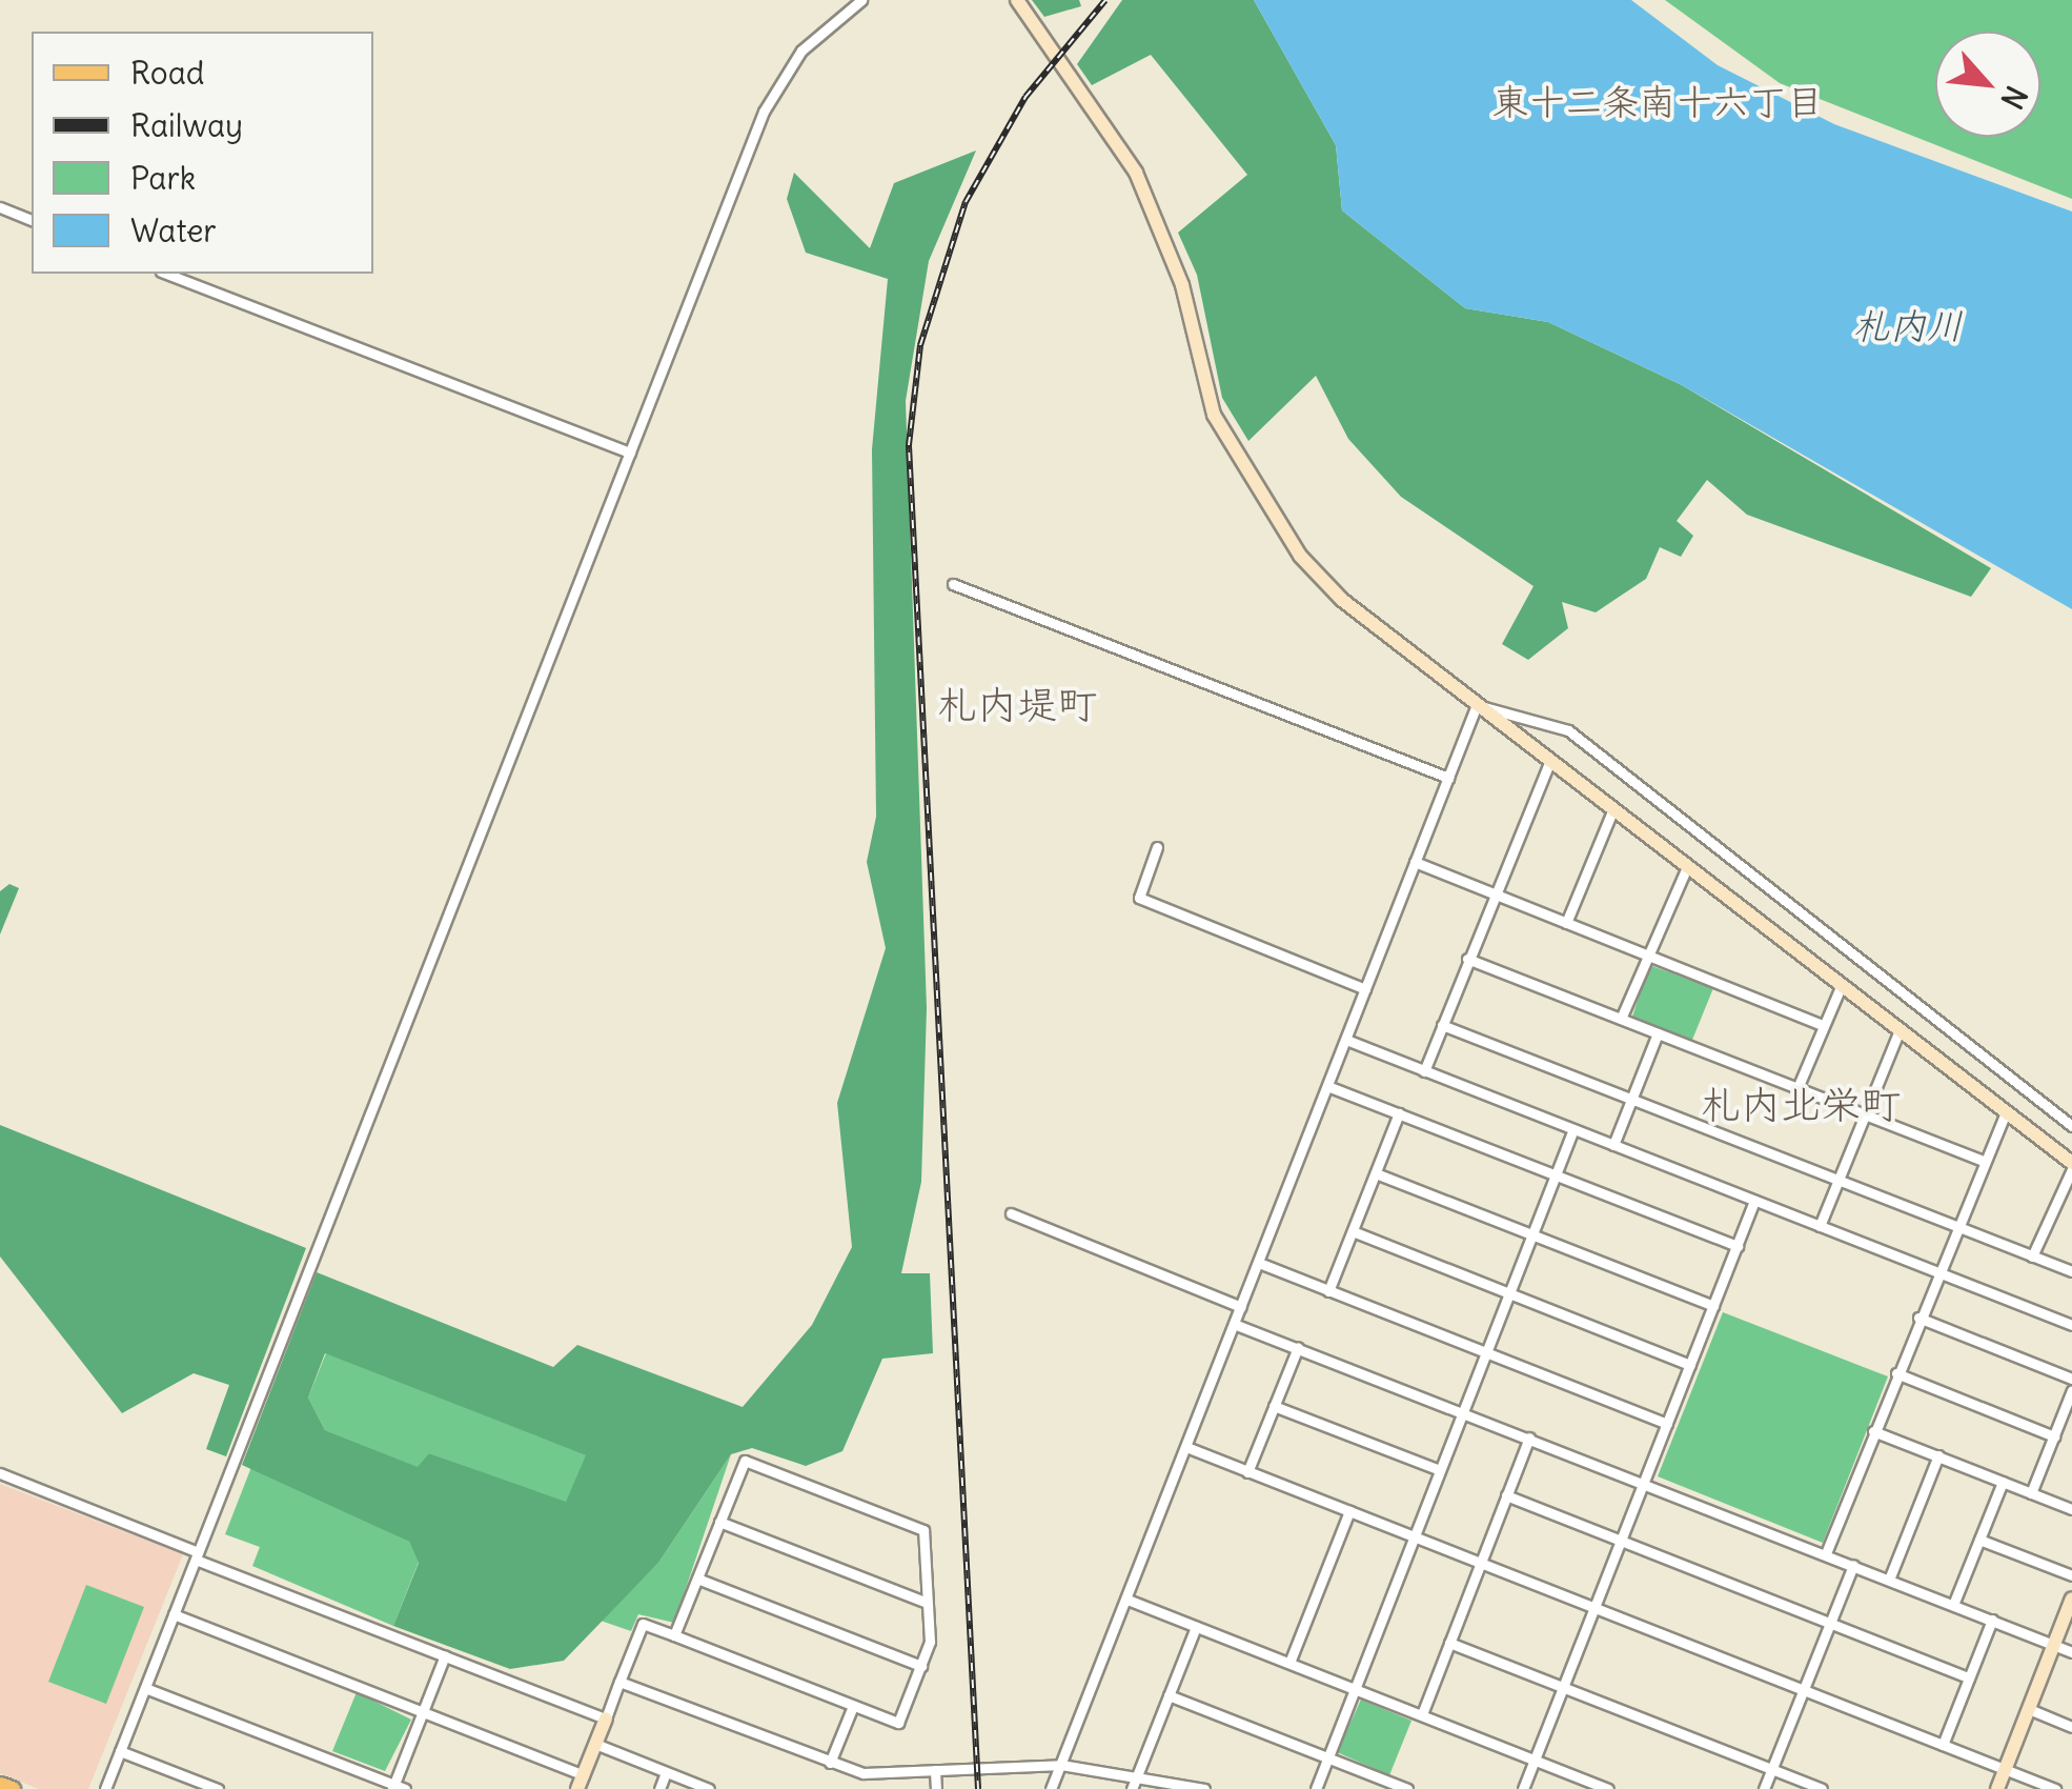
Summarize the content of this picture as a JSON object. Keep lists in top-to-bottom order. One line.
{"districts":["東十二条南十六丁目","札内堤町","札内北栄町"],"water":["札内川"],"legend":["Road","Railway","Park","Water"],"north":"bottom right"}
